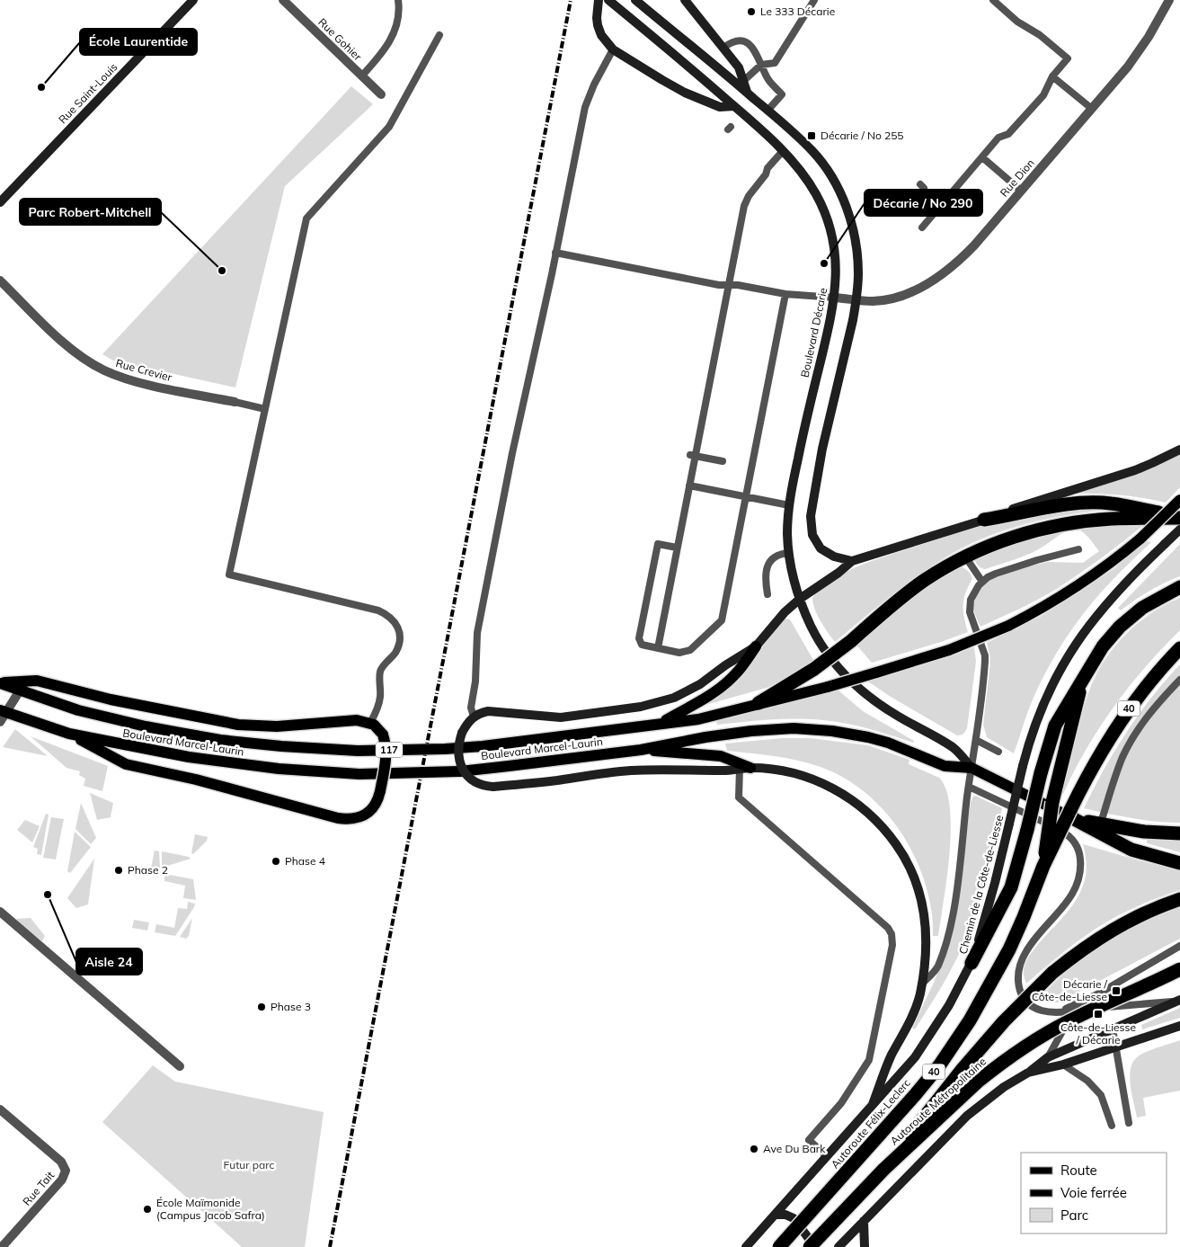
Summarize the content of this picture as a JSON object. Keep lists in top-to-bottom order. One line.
{"streets":{"highway":["40","Autoroute Métropolitaine","Autoroute Félix-Leclerc"],"main road":["Rue Saint-Louis","Boulevard Décarie","Boulevard Marcel-Laurin","117","Chemin de la Côte-de-Liesse"],"street":["Rue Gohier","Rue Dion","Rue Crevier","Rue Tait"]},"crossings":[["Rue Dion","Boulevard Décarie"],["Boulevard Décarie","Boulevard Marcel-Laurin"],["40","Autoroute Félix-Leclerc"]],"parks":["Futur parc"],"places":{"other":["Le 333 Décarie","École Laurentide","Décarie / No 290","Parc Robert-Mitchell","Phase 4","Phase 2","Aisle 24","Phase 3","Ave Du Bark","École Maïmonide (Campus Jacob Safra)"],"transit":["Décarie / No 255","Décarie / Côte-de-Liesse","Côte-de-Liesse / Décarie"]},"legend":["Route","Voie ferrée","Parc"]}
